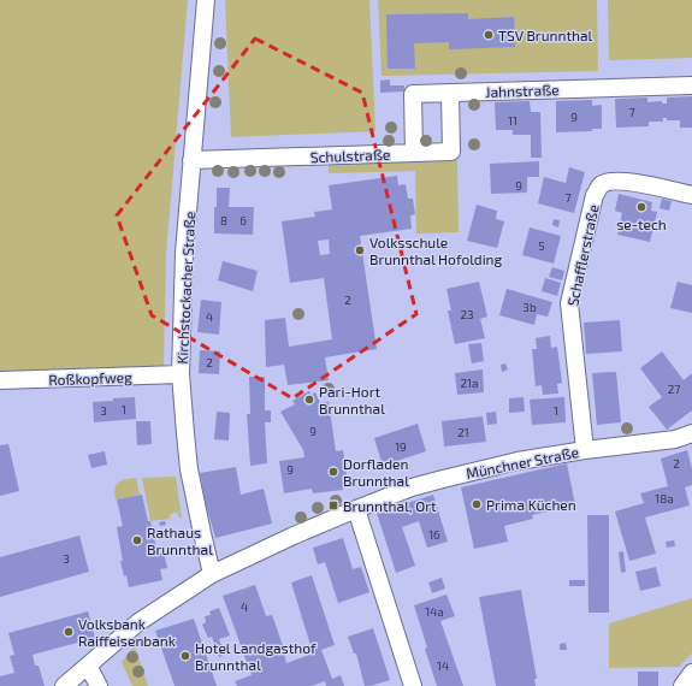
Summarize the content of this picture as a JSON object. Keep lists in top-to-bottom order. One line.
{"streets":{"street":["Jahnstraße","Schulstraße","Schafflerstraße","Kirchstockacher Straße","Roßkopfweg","Münchner Straße"]},"crossings":[["Jahnstraße","Schulstraße"],["Schulstraße","Kirchstockacher Straße"],["Schafflerstraße","Münchner Straße"],["Kirchstockacher Straße","Roßkopfweg"],["Kirchstockacher Straße","Münchner Straße"]],"places":{"other":["TSV Brunnthal","se-tech","Volksschule Brunnthal Hofolding","Pari-Hort Brunnthal","Dorfladen Brunnthal","Prima Küchen","Rathaus Brunnthal","Volksbank Raiffeisenbank","Hotel Landgasthof Brunnthal"],"transit":["Brunnthal, Ort"]},"house_numbers":["7","9","11","9","7","8","6","5","2","3b","23","4","2","21a","27","1","3","1","9","21","19","2","9","18a","16","3","4","14a","14"]}
